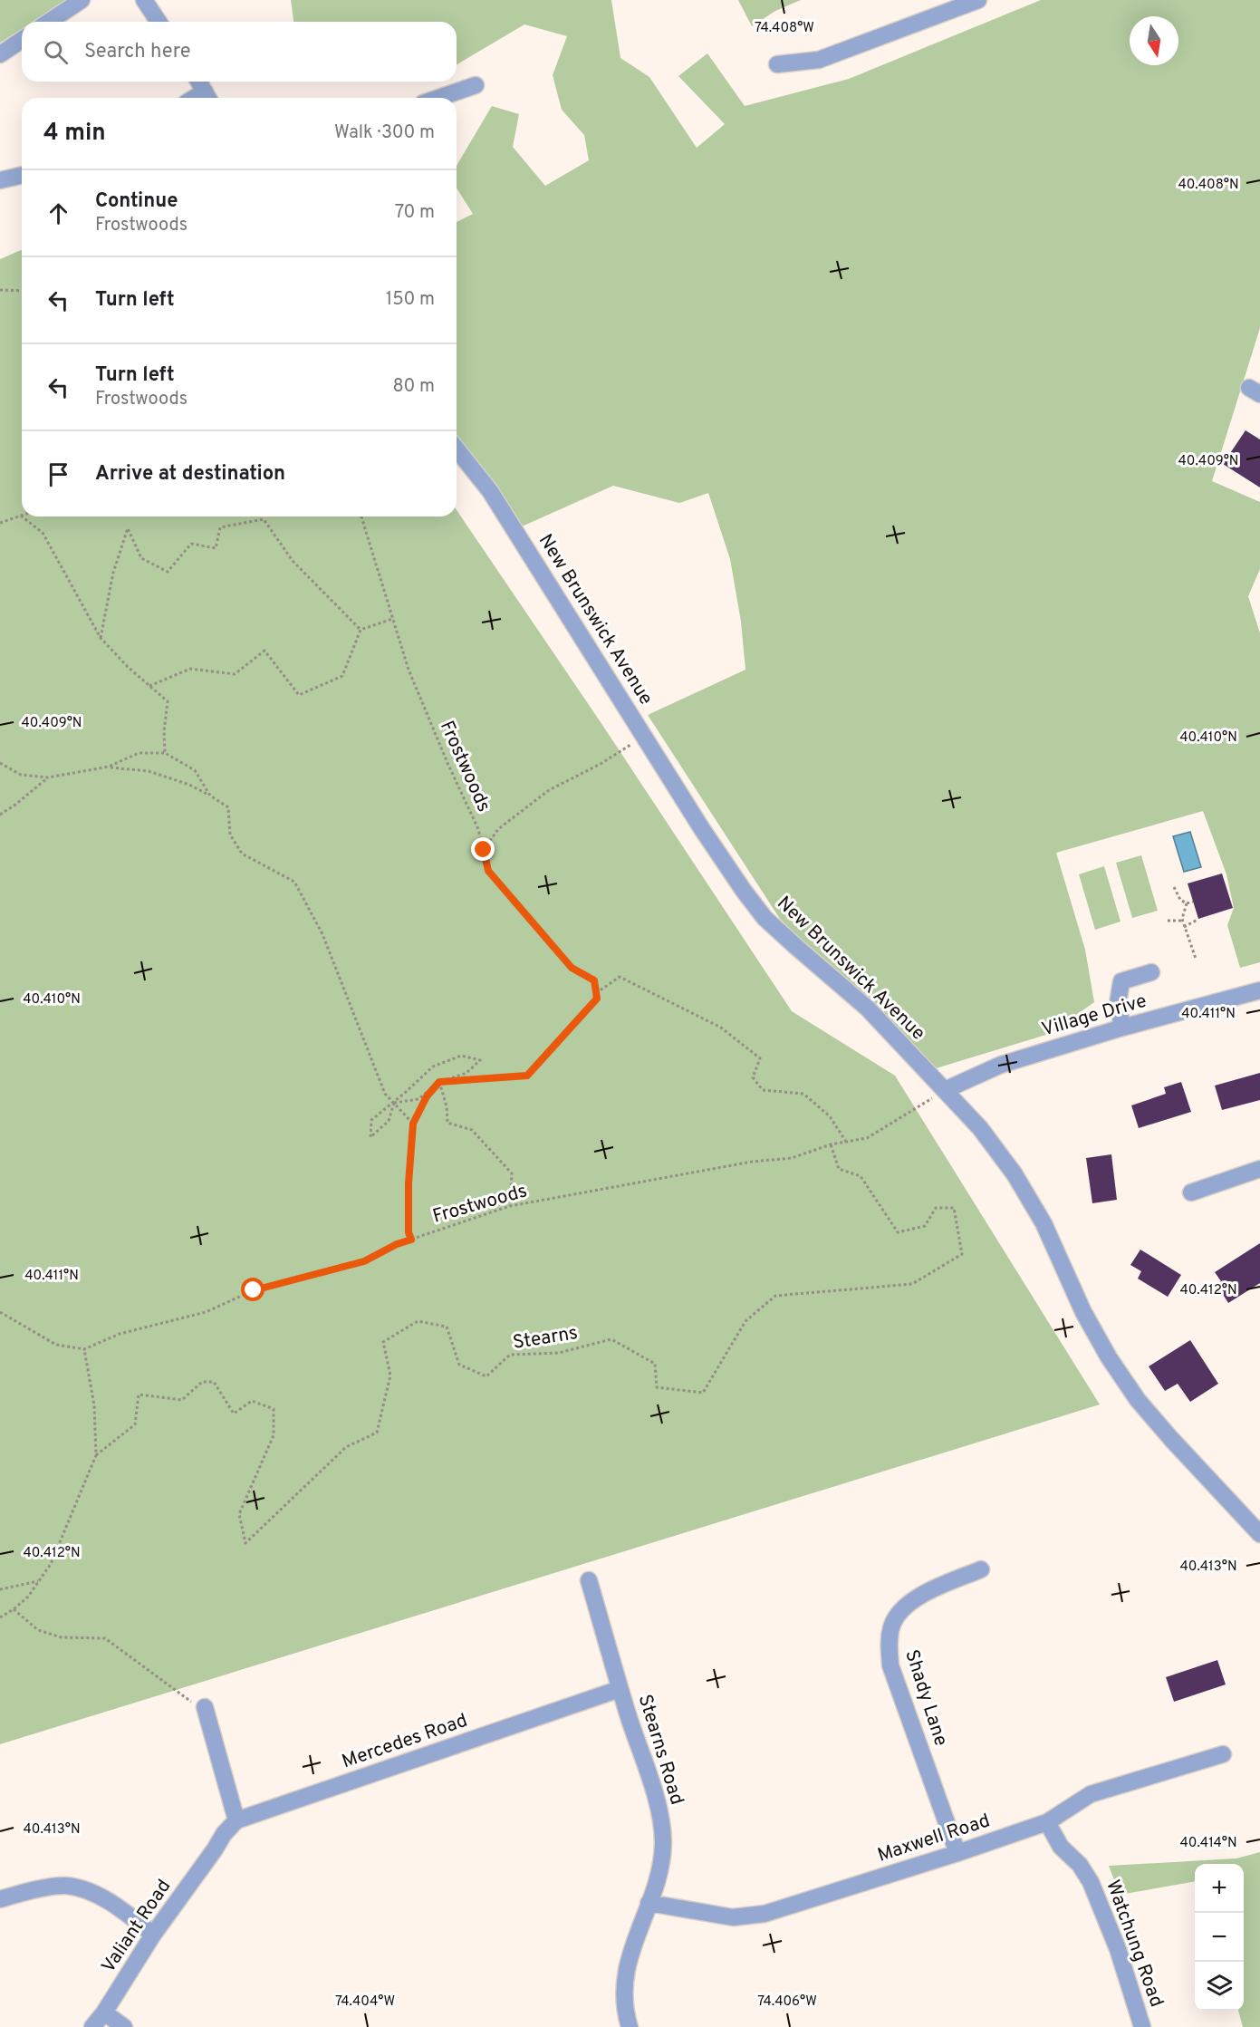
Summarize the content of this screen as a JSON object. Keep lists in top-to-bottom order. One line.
{"streets":{"street":["New Brunswick Avenue","Village Drive","Shady Lane","Mercedes Road","Stearns Road","Maxwell Road","Valiant Road","Watchung Road"],"path":["Frostwoods","Stearns"]},"crossings":[["New Brunswick Avenue","Frostwoods"],["New Brunswick Avenue","Village Drive"],["Frostwoods","Village Drive"],["Frostwoods","Stearns"],["Shady Lane","Maxwell Road"],["Mercedes Road","Stearns Road"],["Mercedes Road","Valiant Road"],["Stearns Road","Maxwell Road"],["Maxwell Road","Watchung Road"]],"north":"bottom","page":{"search":"Search here","heading":["4 min","Walk · 300 m"],"list":[["Continue","Frostwoods","70 m"],["Turn left","150 m"],["Turn left","Frostwoods","80 m"],"Arrive at destination"],"map_buttons":["+","−"]},"coordinates":["74.408°W","40.408°N","40.409°N","40.410°N","40.411°N","40.412°N","40.413°N","40.414°N","74.404°W","74.406°W"]}
